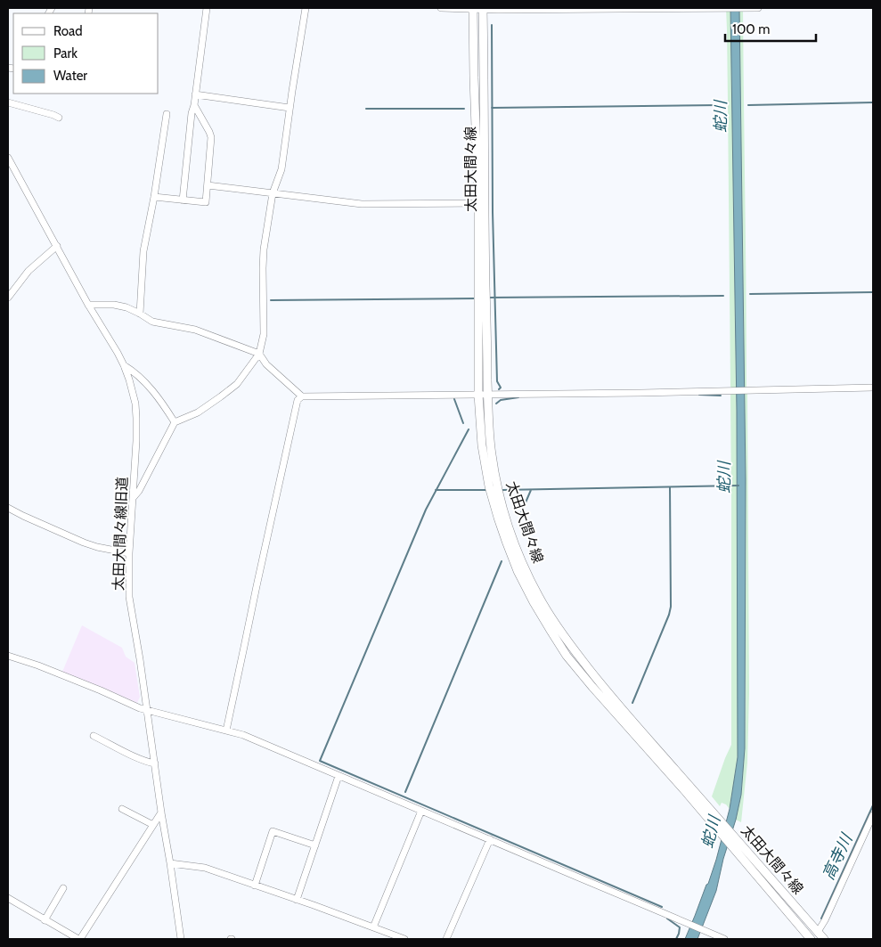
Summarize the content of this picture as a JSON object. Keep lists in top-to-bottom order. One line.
{"streets":{"main road":["太田大間々線"],"street":["太田大間々線旧道"]},"water":["蛇川","高寺川"],"legend":["Road","Park","Water"],"scale_bar":"100 m"}
